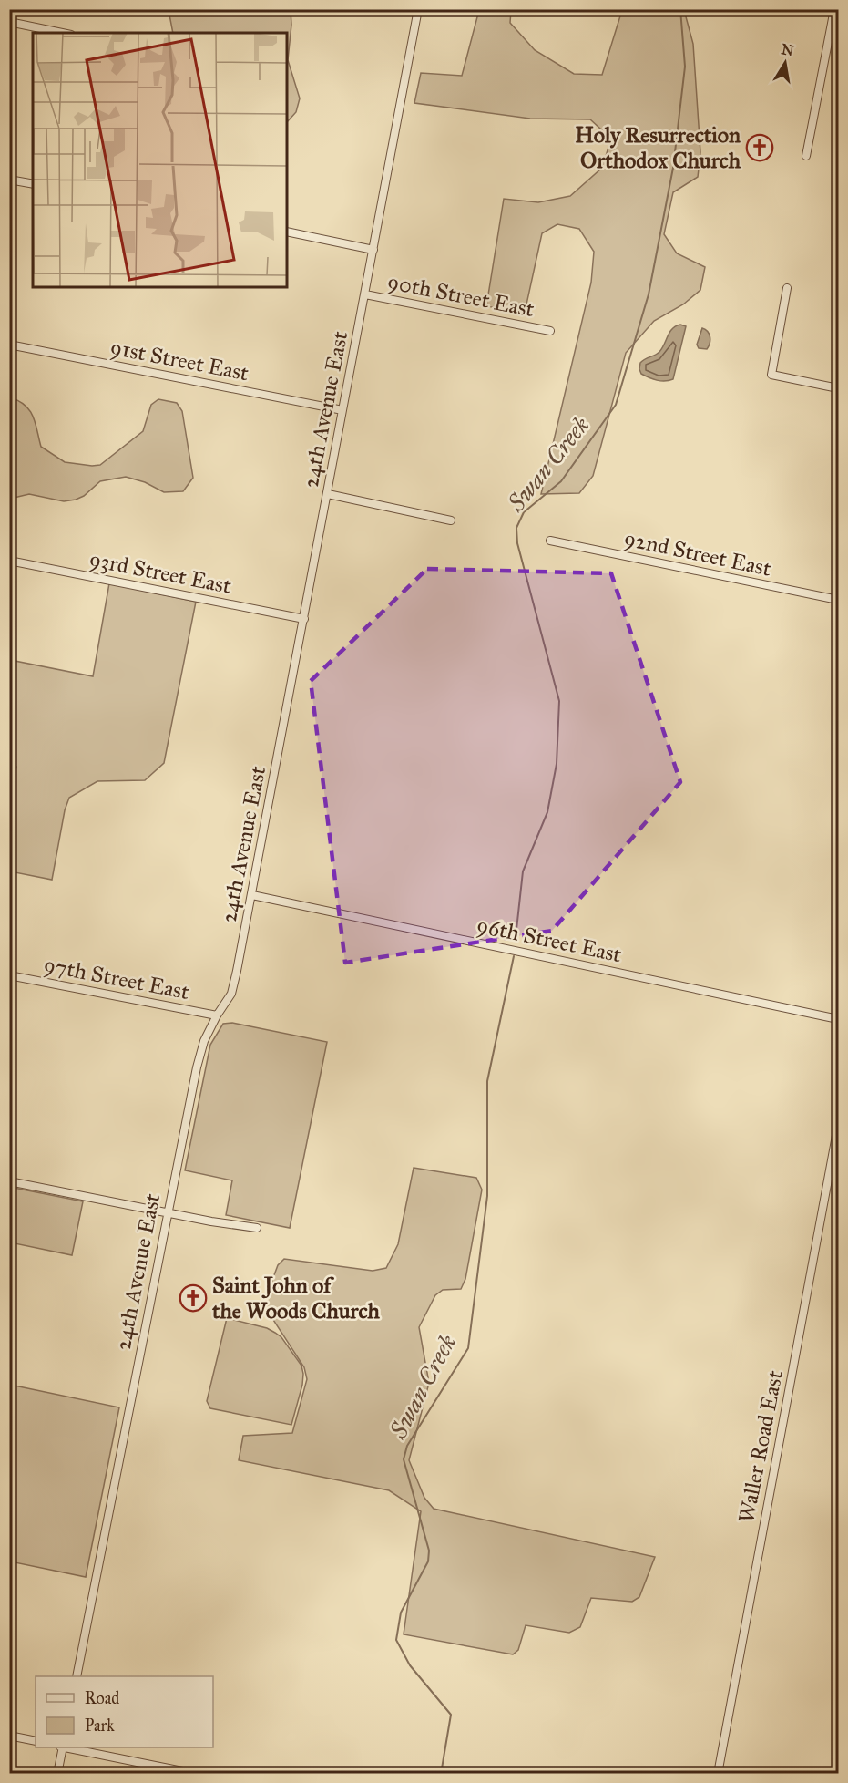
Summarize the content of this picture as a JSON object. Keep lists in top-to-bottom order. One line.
{"streets":{"street":["90th Street East","91st Street East","24th Avenue East","92nd Street East","93rd Street East","96th Street East","97th Street East","Waller Road East"]},"crossings":[["90th Street East","24th Avenue East"],["91st Street East","24th Avenue East"],["24th Avenue East","93rd Street East"],["24th Avenue East","96th Street East"],["24th Avenue East","97th Street East"]],"water":["Swan Creek"],"places":{"church":["Holy Resurrection Orthodox Church","Saint John of the Woods Church"]},"legend":["Road","Park"],"north":"top"}
